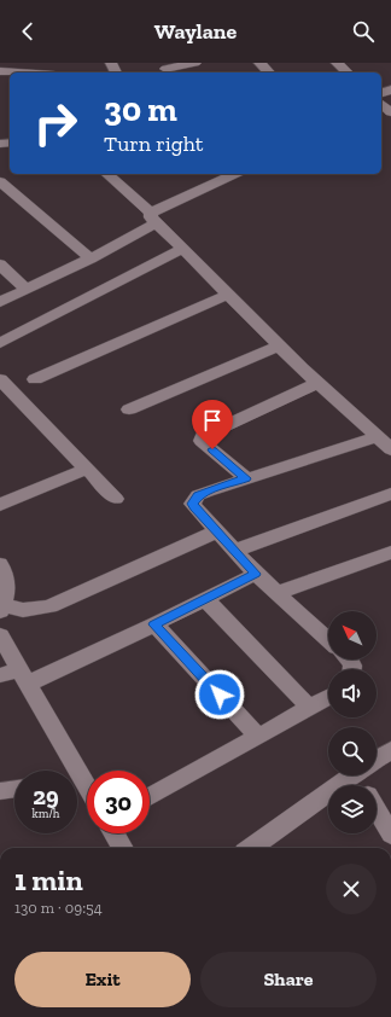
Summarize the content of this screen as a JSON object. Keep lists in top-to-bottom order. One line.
{"north":"top left","page":{"header":"Waylane","turn":["30 m","Turn right"],"speed":"29 km/h","limit":"30","heading":["1 min","130 m · 09:54"],"buttons":["Exit","Share"]}}
